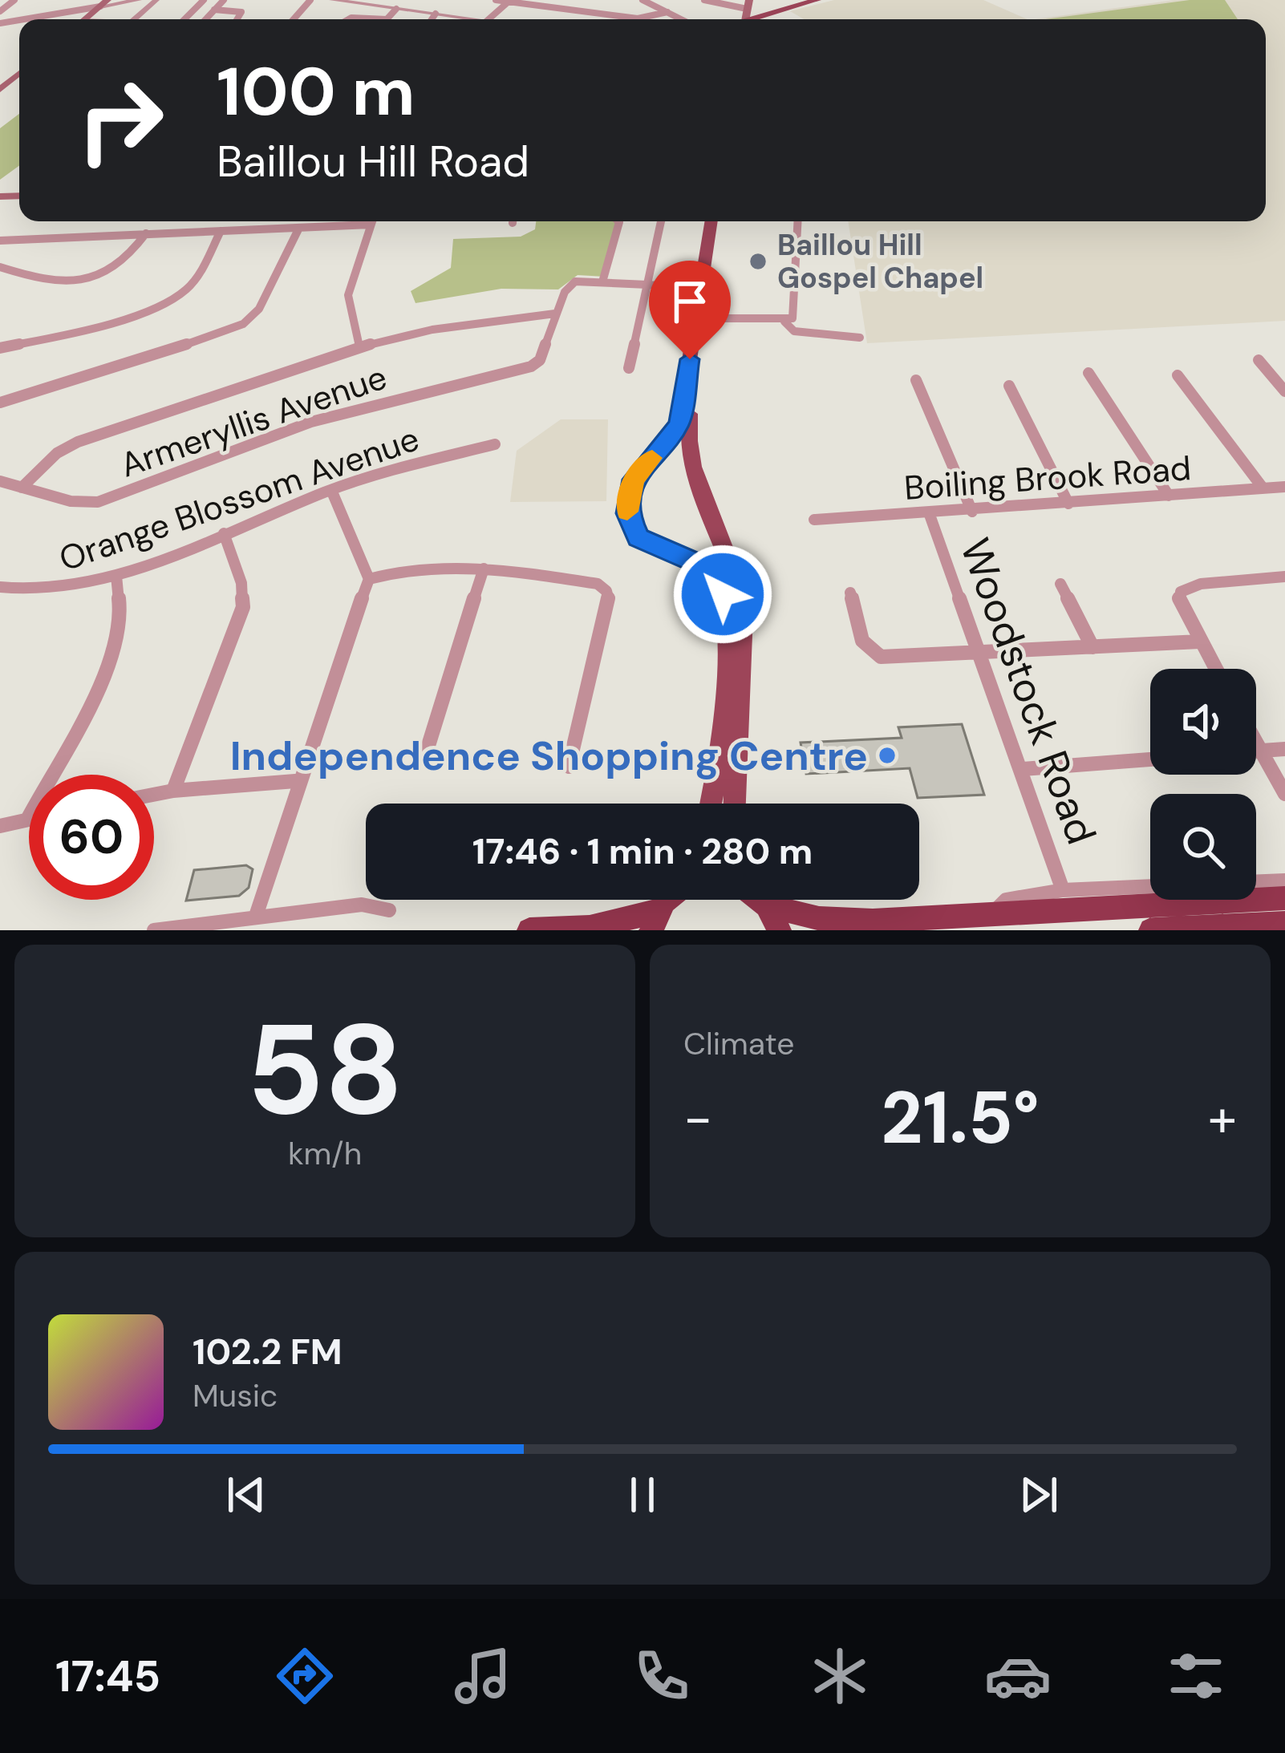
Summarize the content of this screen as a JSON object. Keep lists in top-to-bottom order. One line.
{"streets":{"street":["Armeryllis Avenue","Boiling Brook Road","Orange Blossom Avenue","Woodstock Road"]},"crossings":[["Boiling Brook Road","Woodstock Road"]],"places":["Baillou Hill Gospel Chapel","Independence Shopping Centre"],"page":{"turn":["100 m","Baillou Hill Road"],"limit":"60","trip":"17:46 · 1 min · 280 m","tile":[["58","km/h"],"Climate"],"heat":["−","21.5°","+"],"song":["102.2 FM","Music"],"tabs":"17:45"}}
